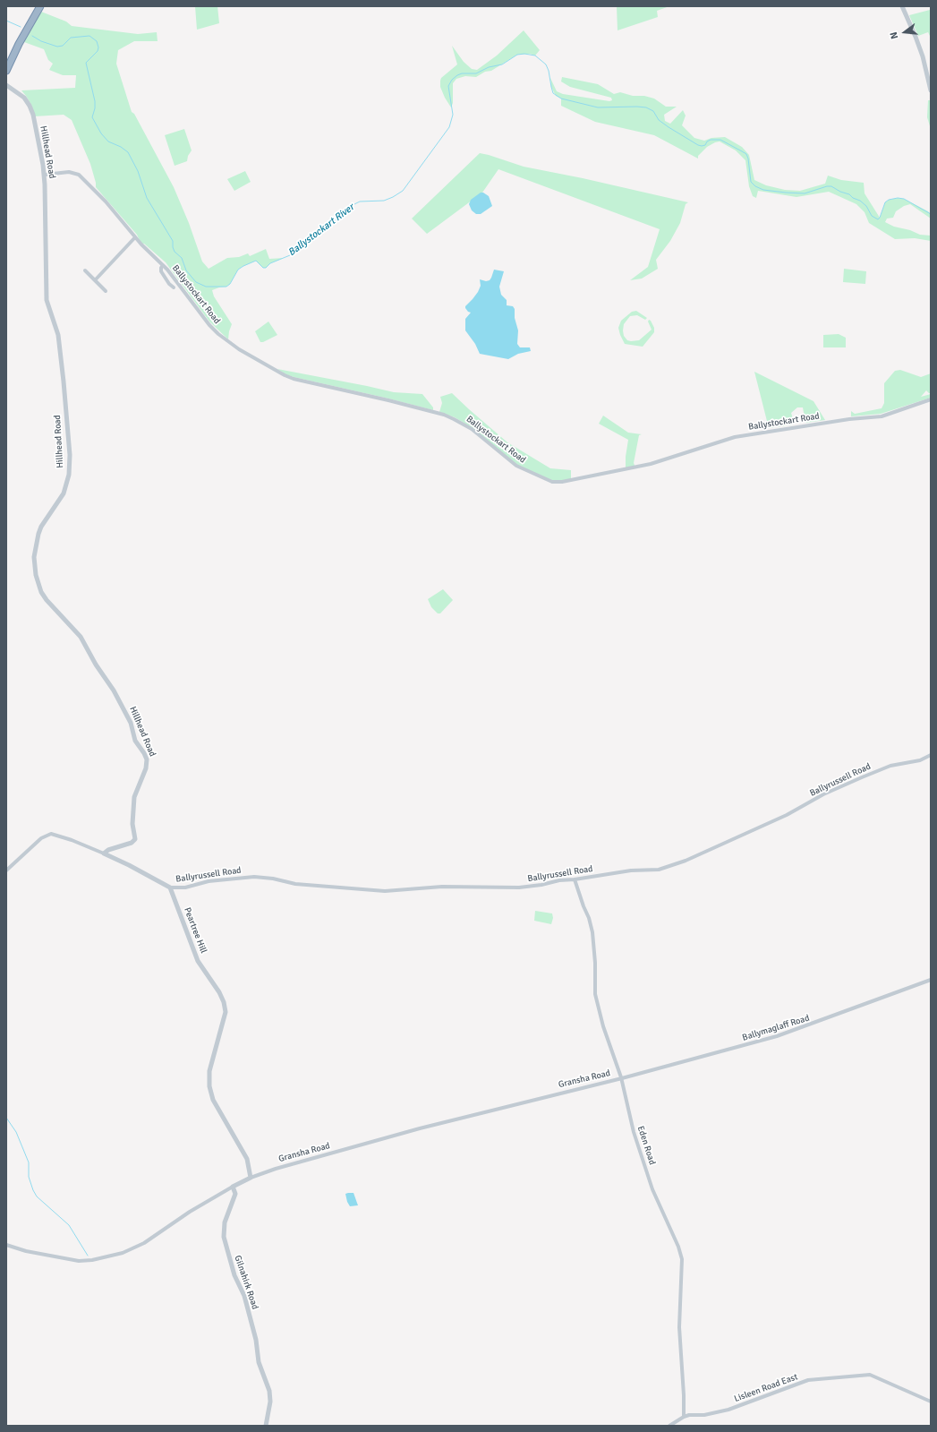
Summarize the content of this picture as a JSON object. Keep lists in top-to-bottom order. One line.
{"streets":{"street":["Hillhead Road","Ballystockart Road","Ballyrussell Road","Peartree Hill","Ballymaglaff Road","Gransha Road","Eden Road","Gilnahirk Road","Lisleen Road East"]},"crossings":[["Hillhead Road","Ballystockart Road"],["Ballyrussell Road","Peartree Hill"],["Ballyrussell Road","Eden Road"],["Peartree Hill","Gransha Road"],["Ballymaglaff Road","Gransha Road"],["Ballymaglaff Road","Eden Road"],["Gransha Road","Eden Road"],["Gransha Road","Gilnahirk Road"],["Eden Road","Lisleen Road East"]],"water":["Ballystockart River"],"north":"left"}
